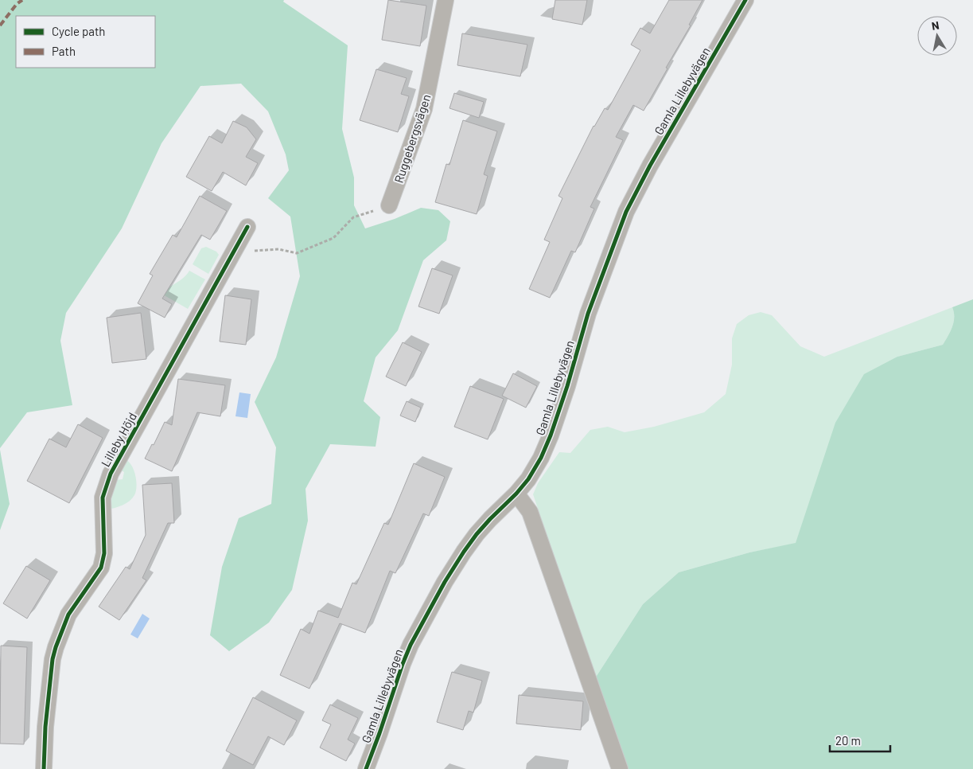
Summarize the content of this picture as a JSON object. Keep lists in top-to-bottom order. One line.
{"streets":{"street":["Gamla Lillebyvägen","Ruggebergsvägen","Lilleby Höjd"]},"legend":["Cycle path","Path"],"scale_bar":"20 m","north":"top"}
